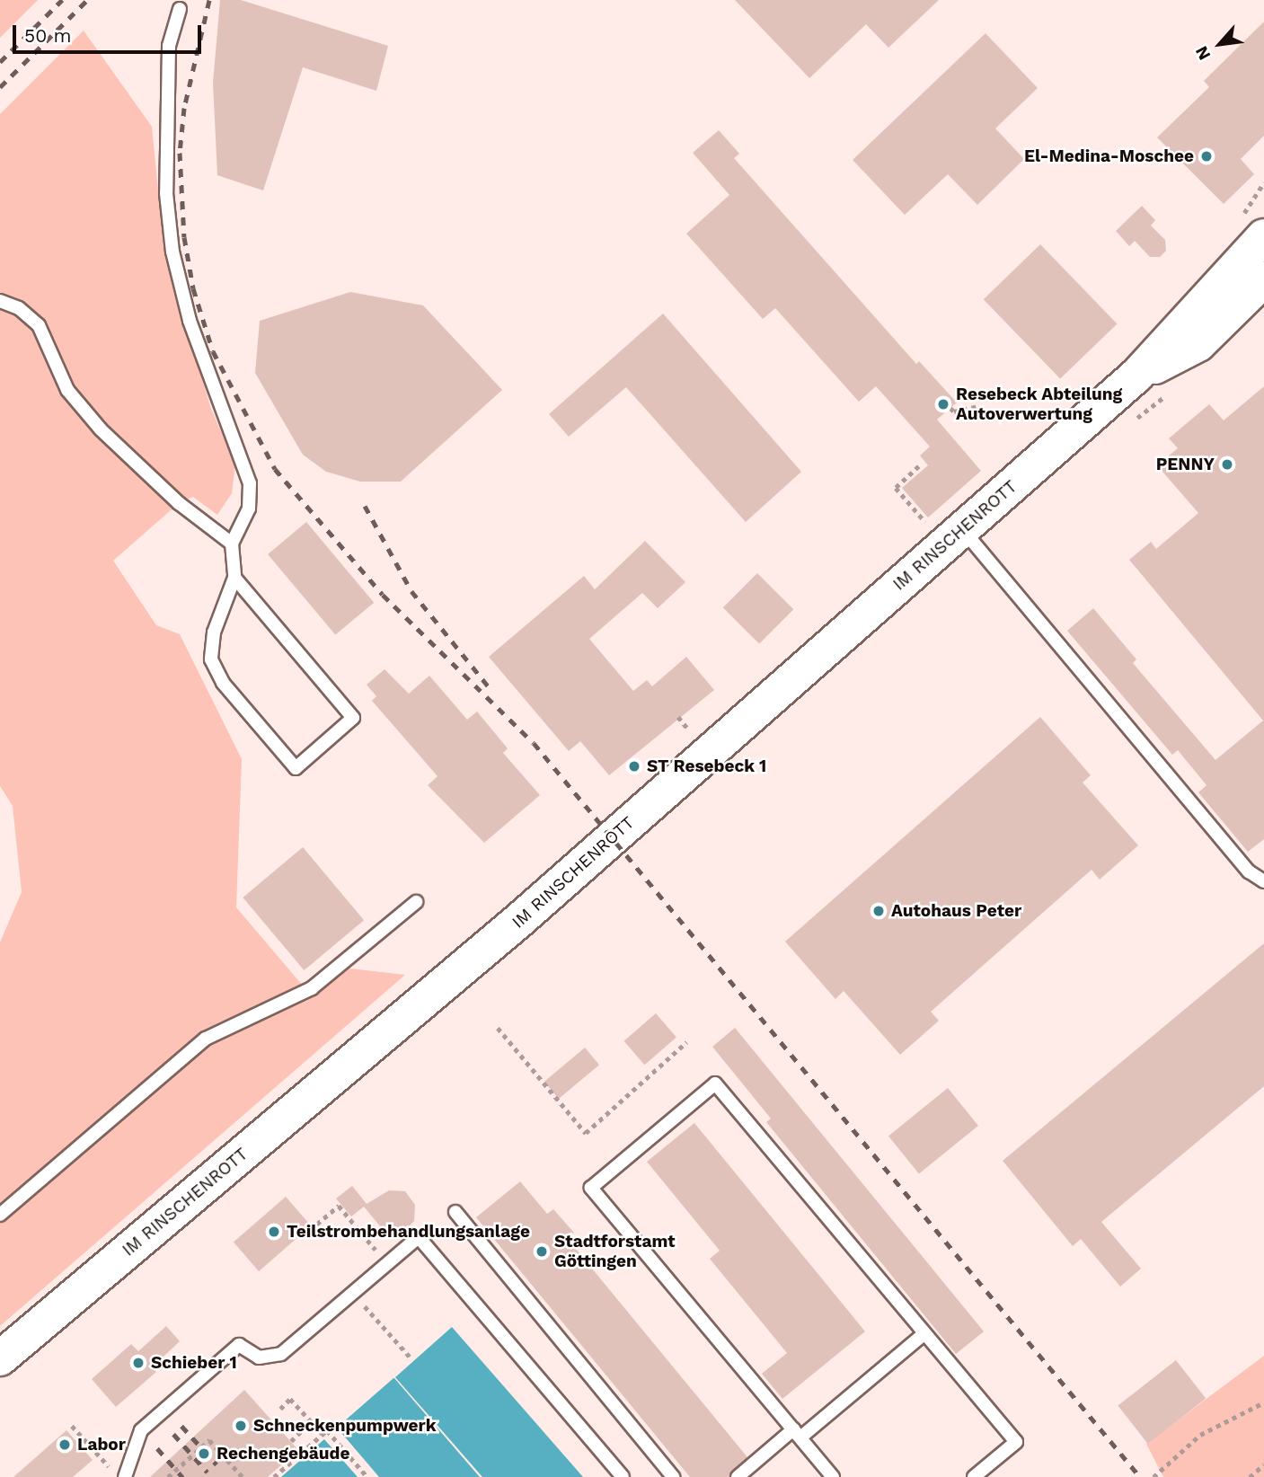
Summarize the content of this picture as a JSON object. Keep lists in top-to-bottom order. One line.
{"streets":{"main road":["IM RINSCHENROTT"]},"places":["El-Medina-Moschee","Resebeck Abteilung Autoverwertung","PENNY","ST Resebeck 1","Autohaus Peter","Teilstrombehandlungsanlage","Stadtforstamt Göttingen","Schieber 1","Schneckenpumpwerk","Labor","Rechengebäude"],"scale_bar":"50 m","north":"bottom left"}
